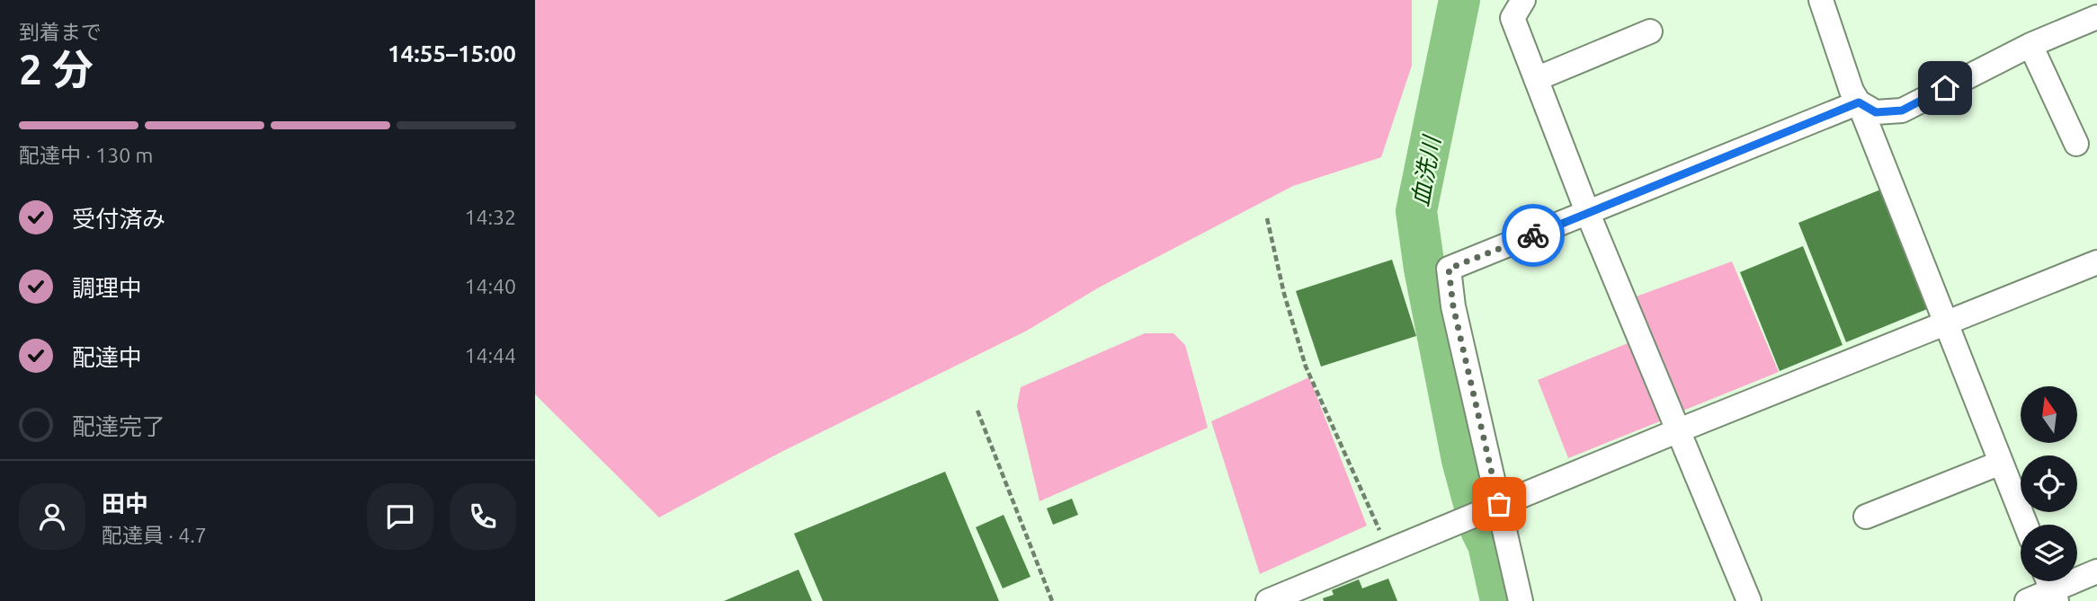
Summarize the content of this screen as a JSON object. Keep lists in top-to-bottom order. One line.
{"water":["血洗川"],"north":"top","page":{"heading":["2 分","到着まで","14:55–15:00"],"panel":["田中","配達員 · 4.7"],"bar":"配達中 · 130 m","list":[["受付済み","14:32"],["調理中","14:40"],["配達中","14:44"],"配達完了"]}}
